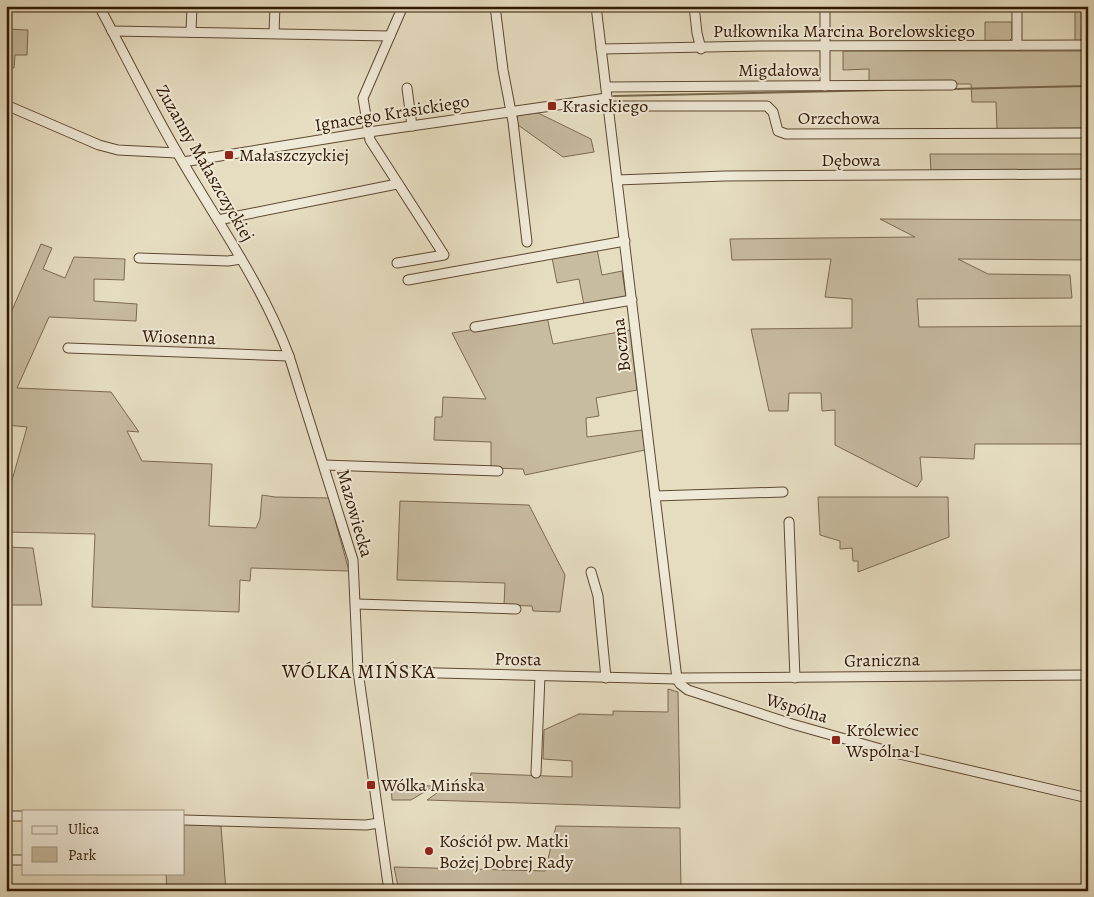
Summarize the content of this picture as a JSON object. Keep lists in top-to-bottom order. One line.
{"streets":{"street":["Pułkownika Marcina Borelowskiego","Migdałowa","Ignacego Krasickiego","Orzechowa","Dębowa","Zuzanny Małaszczyckiej","Wiosenna","Boczna","Mazowiecka","Prosta","Graniczna","Wspólna"]},"crossings":[["Pułkownika Marcina Borelowskiego","Boczna"],["Migdałowa","Boczna"],["Ignacego Krasickiego","Orzechowa"],["Ignacego Krasickiego","Zuzanny Małaszczyckiej"],["Ignacego Krasickiego","Boczna"],["Orzechowa","Boczna"],["Dębowa","Boczna"],["Zuzanny Małaszczyckiej","Mazowiecka"],["Wiosenna","Mazowiecka"],["Boczna","Prosta"],["Boczna","Graniczna"],["Boczna","Wspólna"],["Mazowiecka","Prosta"],["Prosta","Graniczna"],["Prosta","Wspólna"],["Graniczna","Wspólna"]],"districts":["WÓLKA MIŃSKA"],"places":{"transit":["Krasickiego","Małaszczyckiej","Królewiec Wspólna I","Wólka Mińska"],"other":["Kościół pw. Matki Bożej Dobrej Rady"]},"legend":["Ulica","Park"]}
